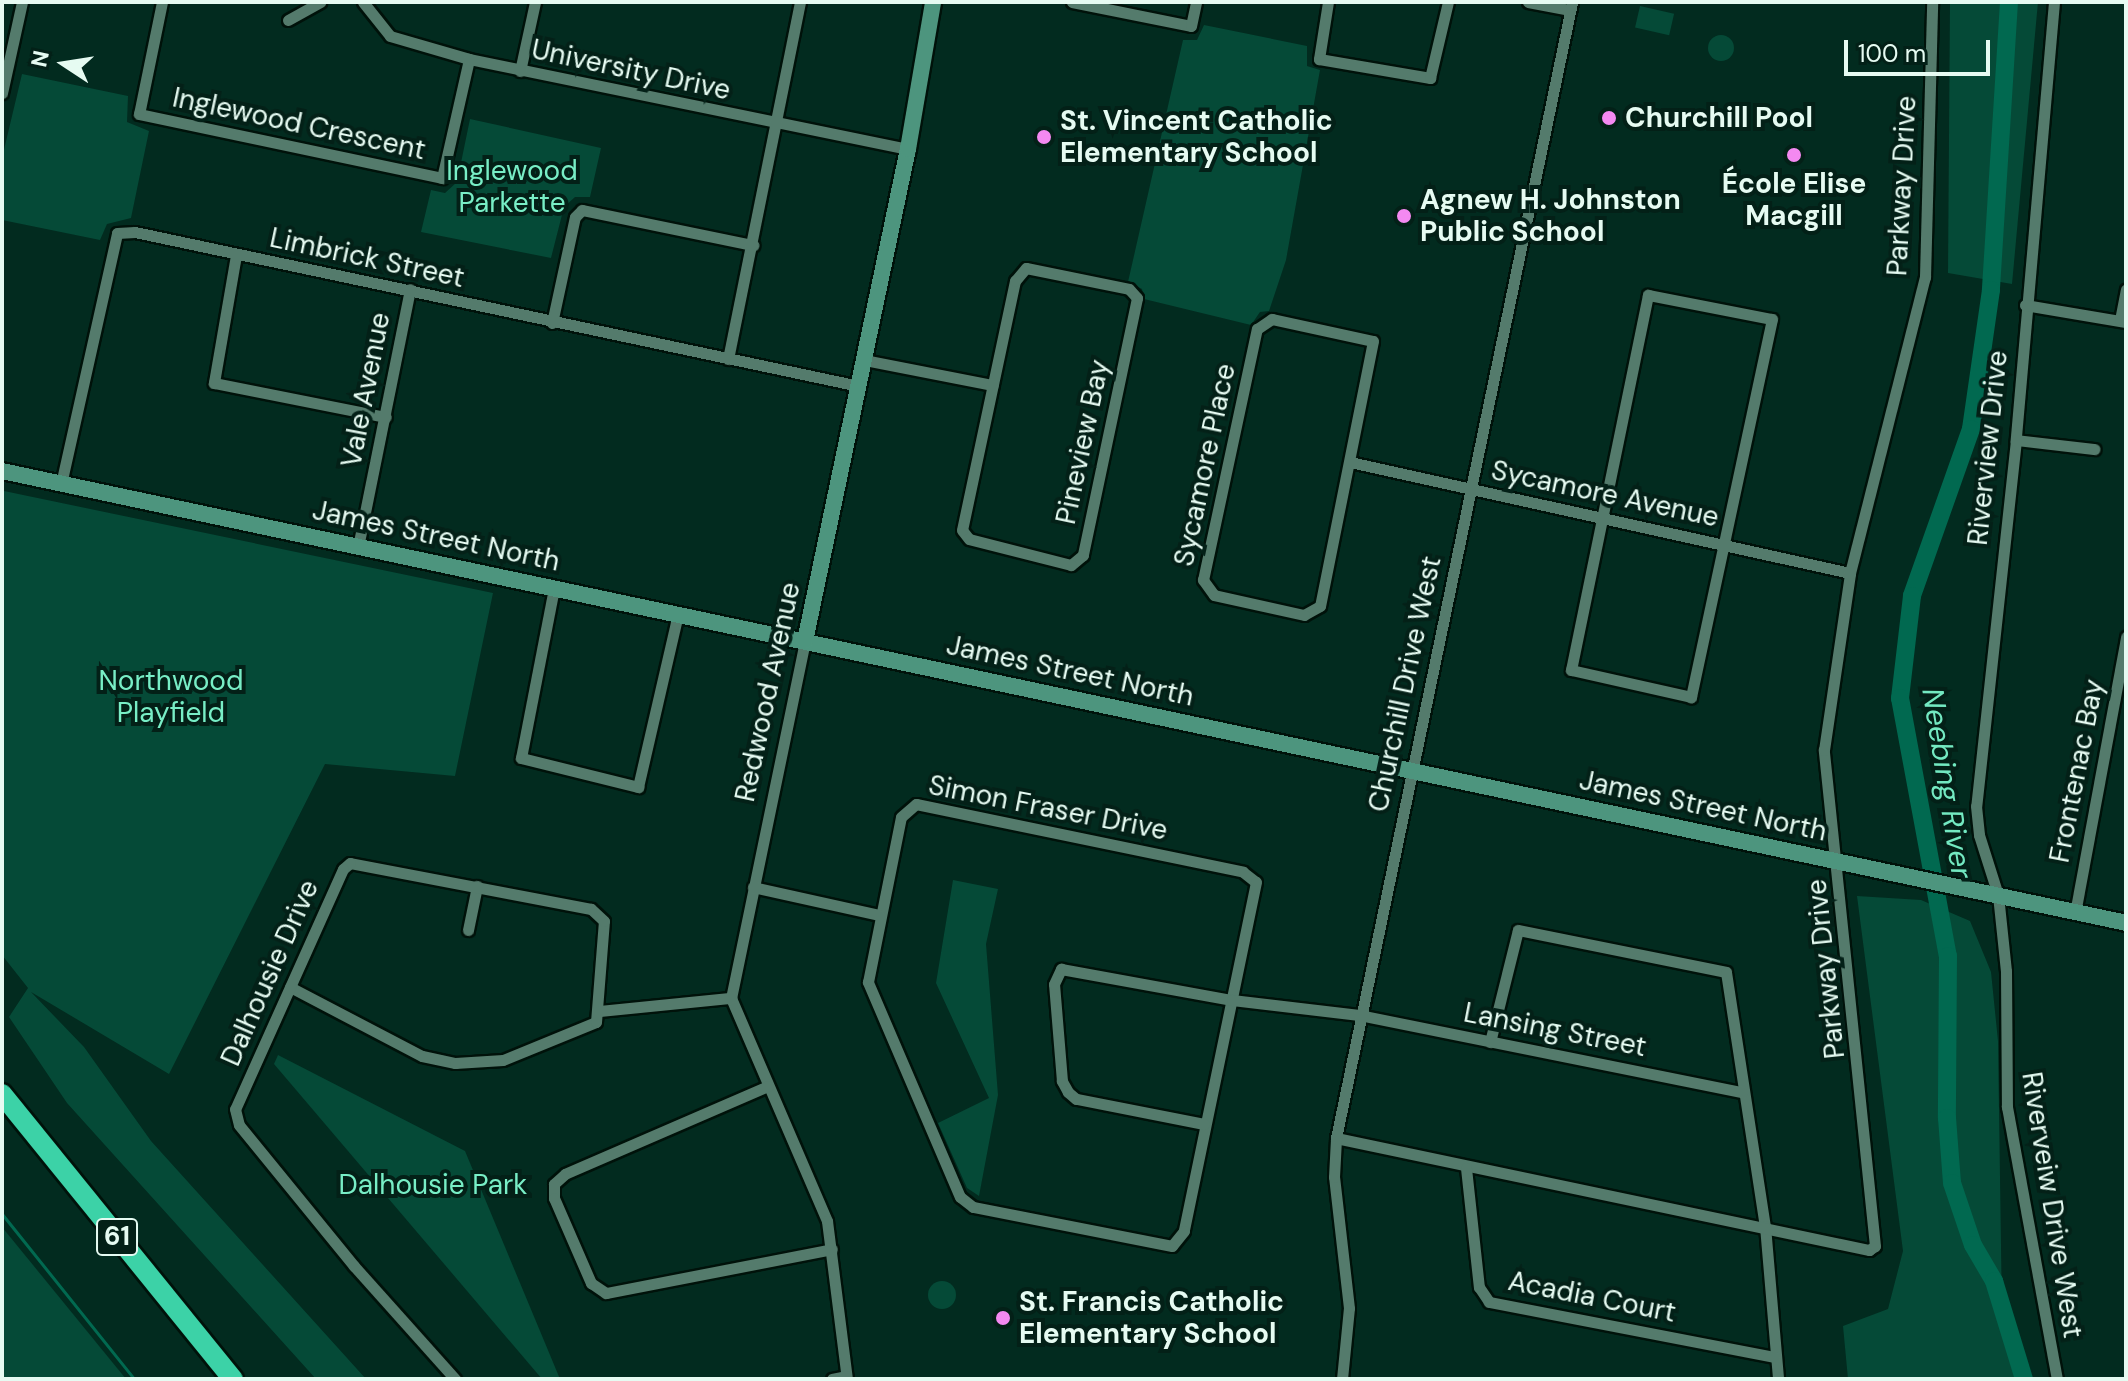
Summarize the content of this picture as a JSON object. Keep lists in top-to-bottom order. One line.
{"streets":{"highway":["61"],"street":["University Drive","Inglewood Crescent","Parkway Drive","Limbrick Street","Vale Avenue","Pineview Bay","Riverview Drive","Sycamore Place","Sycamore Avenue","James Street North","Churchill Drive West","Redwood Avenue","Frontenac Bay","Simon Fraser Drive","Dalhousie Drive","Lansing Street","Riverveiw Drive West","Acadia Court"]},"crossings":[["University Drive","Inglewood Crescent"],["University Drive","Redwood Avenue"],["Parkway Drive","Sycamore Avenue"],["Parkway Drive","James Street North"],["Parkway Drive","Churchill Drive West"],["Parkway Drive","Acadia Court"],["Limbrick Street","Vale Avenue"],["Limbrick Street","James Street North"],["Limbrick Street","Redwood Avenue"],["Vale Avenue","James Street North"],["Riverview Drive","James Street North"],["Riverview Drive","Riverveiw Drive West"],["Sycamore Place","Sycamore Avenue"],["Sycamore Avenue","Churchill Drive West"],["James Street North","Churchill Drive West"],["James Street North","Redwood Avenue"],["James Street North","Frontenac Bay"],["James Street North","Riverveiw Drive West"],["Churchill Drive West","Lansing Street"],["Simon Fraser Drive","Lansing Street"]],"water":["Neebing River"],"parks":["Inglewood Parkette","Northwood Playfield","Dalhousie Park"],"places":["Churchill Pool","St. Vincent Catholic Elementary School","École Elise Macgill","Agnew H. Johnston Public School","St. Francis Catholic Elementary School"],"scale_bar":"100 m","north":"left"}
